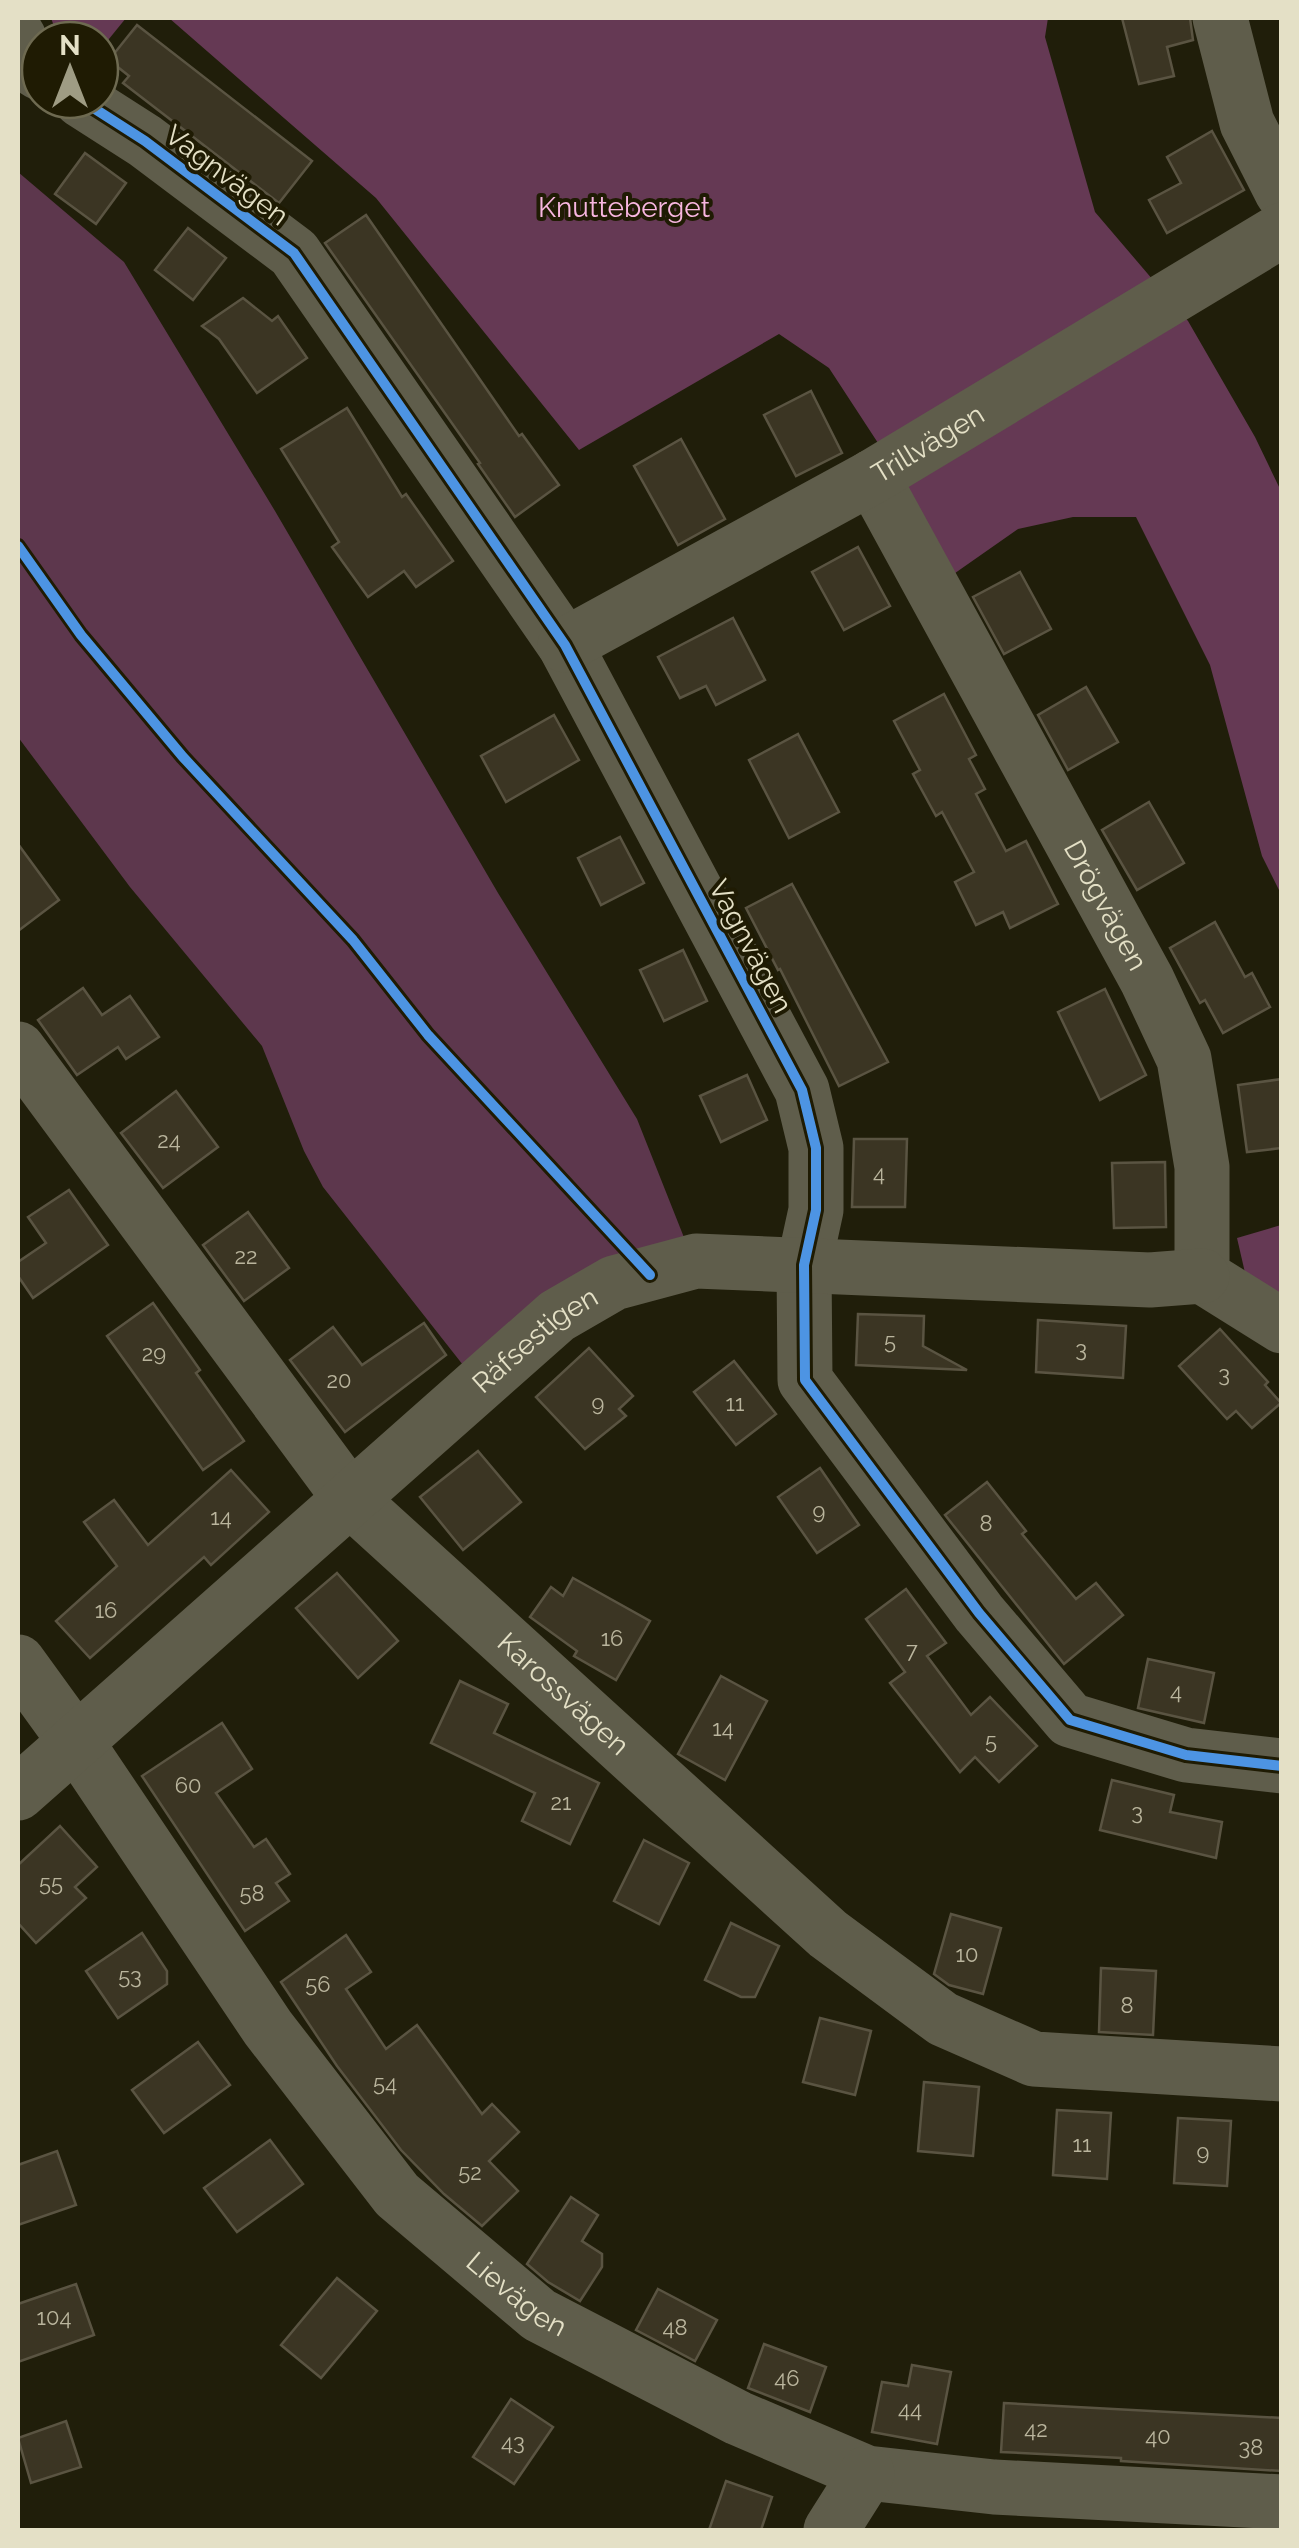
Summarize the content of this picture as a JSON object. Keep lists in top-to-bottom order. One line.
{"streets":{"street":["Vagnvägen","Trillvägen","Drögvägen","Räfsestigen","Karossvägen","Lievägen"]},"crossings":[["Vagnvägen","Trillvägen"],["Vagnvägen","Räfsestigen"],["Trillvägen","Drögvägen"],["Drögvägen","Räfsestigen"],["Räfsestigen","Karossvägen"],["Räfsestigen","Lievägen"]],"parks":["Knutteberget"],"house_numbers":["24","4","22","5","3","29","3","20","9","11","9","14","8","16","16","7","4","14","5","60","21","3","55","58","10","53","56","8","54","11","9","52","104","48","46","44","42","40","43","38"],"north":"top"}
